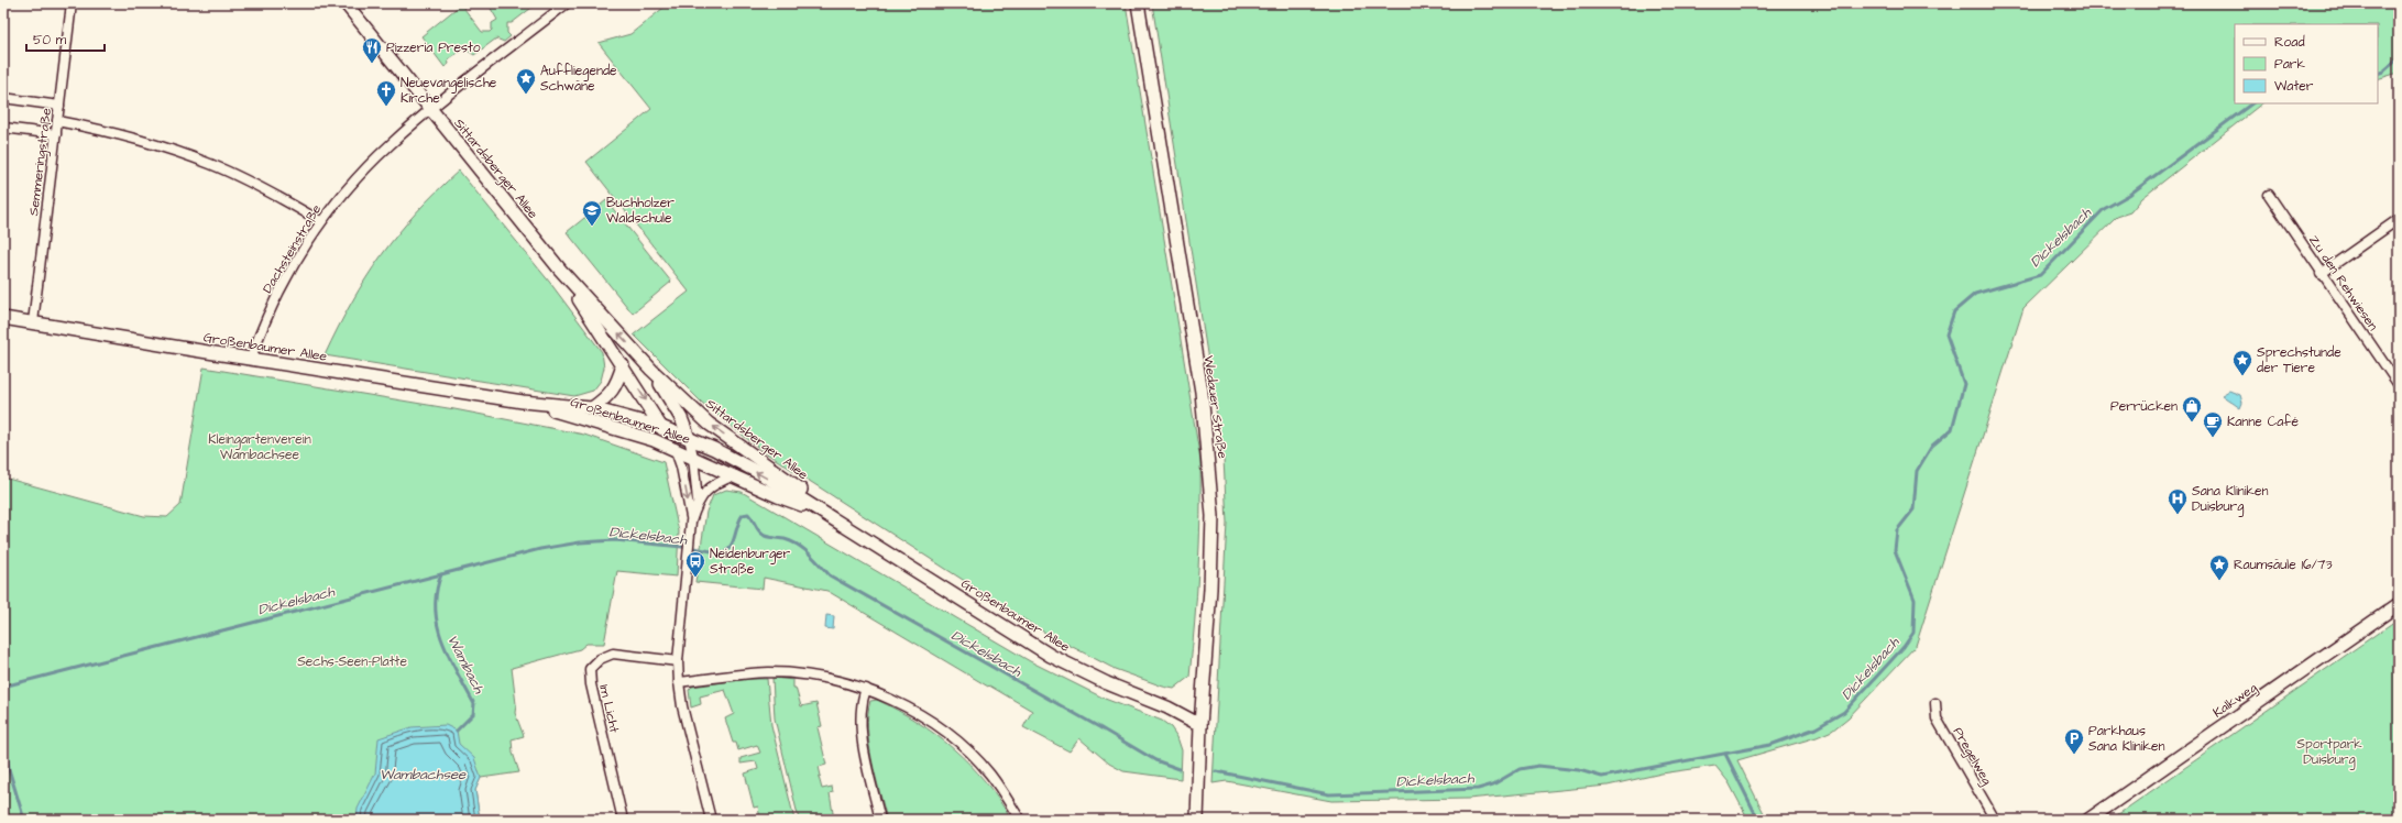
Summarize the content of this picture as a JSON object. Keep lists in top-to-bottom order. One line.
{"streets":{"main road":["Sittardsberger Allee","Großenbaumer Allee","Wedauer Straße","Kalkweg"],"street":["Semmeringstraße","Dachsteinstraße","Zu den Rehwiesen","Im Licht","Pregelweg"]},"crossings":[["Semmeringstraße","Großenbaumer Allee"],["Sittardsberger Allee","Dachsteinstraße"],["Sittardsberger Allee","Großenbaumer Allee"],["Dachsteinstraße","Großenbaumer Allee"],["Großenbaumer Allee","Wedauer Straße"]],"water":["Dickelsbach","Wambach","Wambachsee"],"parks":["Kleingartenverein Wambachsee","Sechs-Seen-Platte","Sportpark Duisburg"],"places":{"restaurant":["Pizzeria Presto"],"place":["Auffliegende Schwäne","Sprechstunde der Tiere","Raumsäule 16/73"],"church":["Neuevangelische Kirche"],"school or university":["Buchholzer Waldschule"],"shop":["Perrücken"],"cafe":["Kanne Café"],"hospital":["Sana Kliniken Duisburg"],"bus stop":["Neidenburger Straße"],"parking":["Parkhaus Sana Kliniken"]},"legend":["Road","Park","Water"],"scale_bar":"50 m"}
